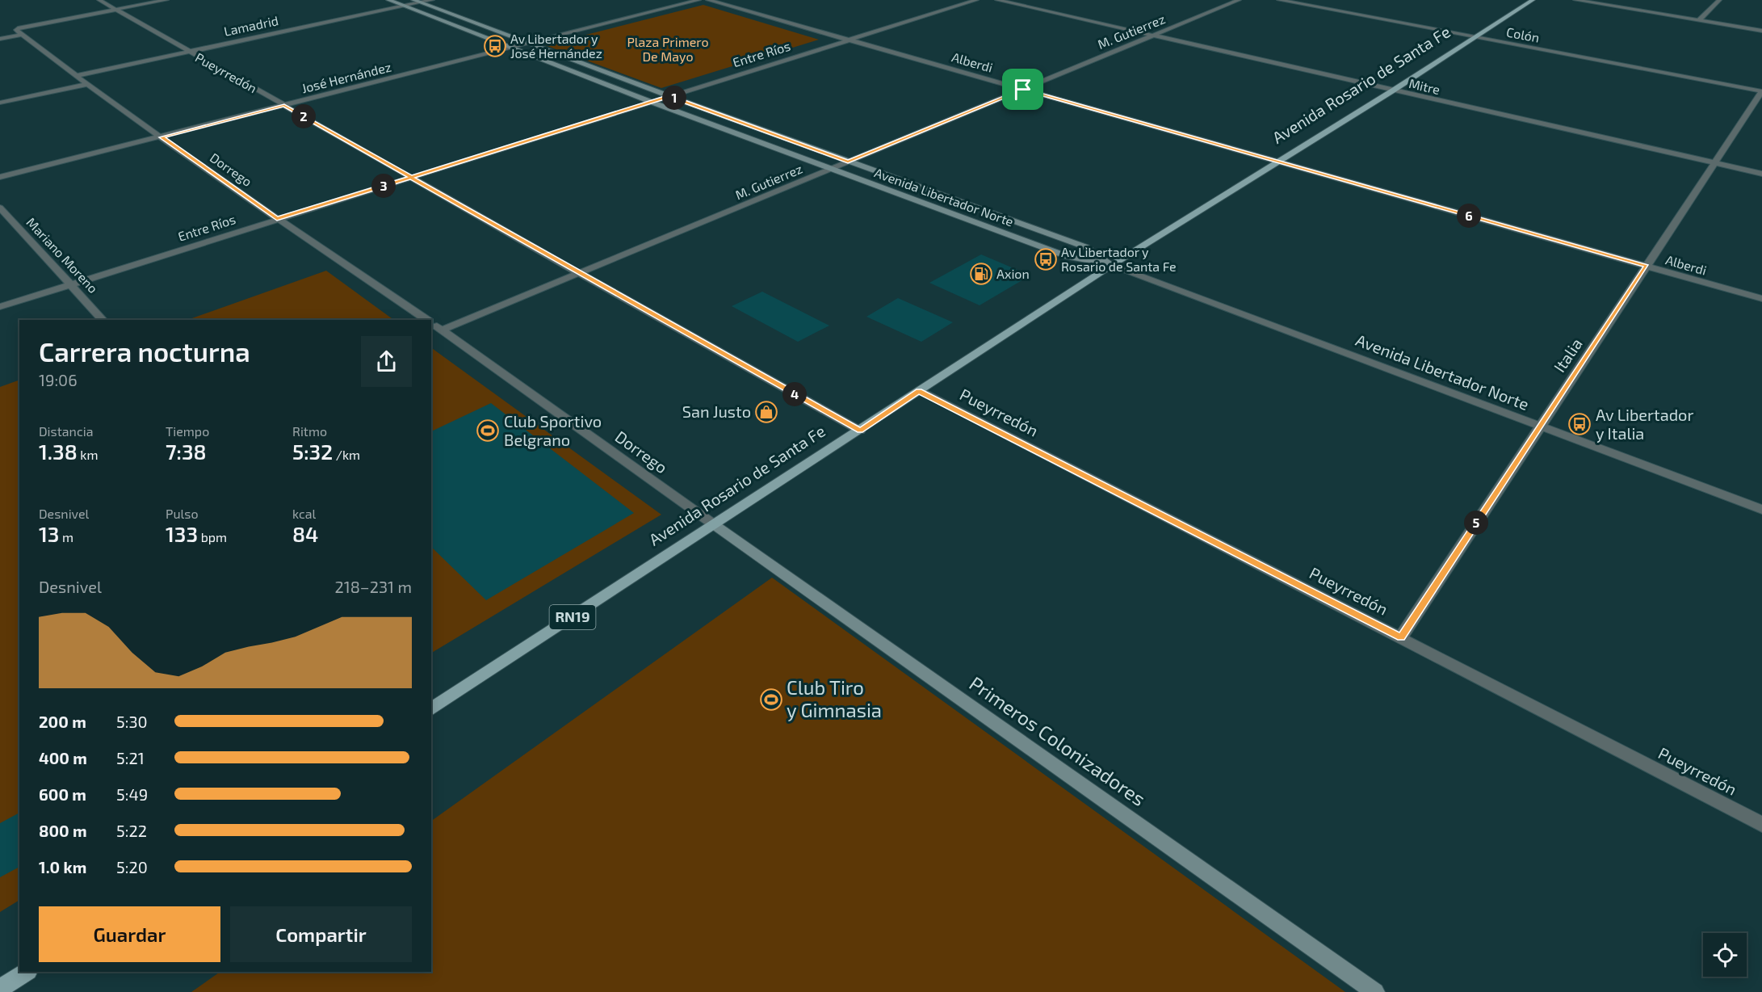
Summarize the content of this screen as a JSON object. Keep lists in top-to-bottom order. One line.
{"streets":{"main road":["Avenida Rosario de Santa Fe","Avenida Libertador Norte","RN19","Primeros Colonizadores"],"street":["Lamadrid","M. Gutierrez","Colón","Entre Ríos","Alberdi","Pueyrredón","José Hernández","Mitre","Dorrego","Mariano Moreno","Italia"]},"crossings":[["Lamadrid","Pueyrredón"],["Lamadrid","Dorrego"],["Lamadrid","Avenida Libertador Norte"],["M. Gutierrez","Alberdi"],["M. Gutierrez","Pueyrredón"],["M. Gutierrez","Mitre"],["M. Gutierrez","Dorrego"],["M. Gutierrez","Avenida Libertador Norte"],["Colón","Avenida Rosario de Santa Fe"],["Colón","Italia"],["Entre Ríos","Alberdi"],["Entre Ríos","Pueyrredón"],["Entre Ríos","Dorrego"],["Entre Ríos","Avenida Libertador Norte"],["Entre Ríos","Mariano Moreno"],["Alberdi","Avenida Rosario de Santa Fe"],["Alberdi","Italia"],["Pueyrredón","José Hernández"],["Pueyrredón","Avenida Rosario de Santa Fe"],["Pueyrredón","Italia"],["José Hernández","Dorrego"],["José Hernández","Avenida Libertador Norte"],["Avenida Rosario de Santa Fe","Mitre"],["Avenida Rosario de Santa Fe","Dorrego"],["Avenida Rosario de Santa Fe","Avenida Libertador Norte"],["Avenida Rosario de Santa Fe","Primeros Colonizadores"],["Mitre","Italia"],["Dorrego","Primeros Colonizadores"],["Avenida Libertador Norte","Italia"]],"parks":["Plaza Primero De Mayo"],"places":{"bus stop":["Av Libertador y José Hernández","Av Libertador y Rosario de Santa Fe","Av Libertador y Italia"],"fuel station":["Axion"],"shop":["San Justo"],"sports":["Club Sportivo Belgrano","Club Tiro y Gimnasia"]},"page":{"pins":["1","2","3","6","4","5"],"heading":["Carrera nocturna","19:06"],"stats":[["Distancia","1.38 km"],["Tiempo","7:38"],["Ritmo","5:32 /km"],["Desnivel","13 m"],["Pulso","133 bpm"],["kcal","84"]],"chart":["Desnivel","218–231 m"],"list":[{"name":"200 m","note":"5:30"},{"name":"400 m","note":"5:21"},{"name":"600 m","note":"5:49"},{"name":"800 m","note":"5:22"},{"name":"1.0 km","note":"5:20"}],"buttons":["Guardar","Compartir"]}}
